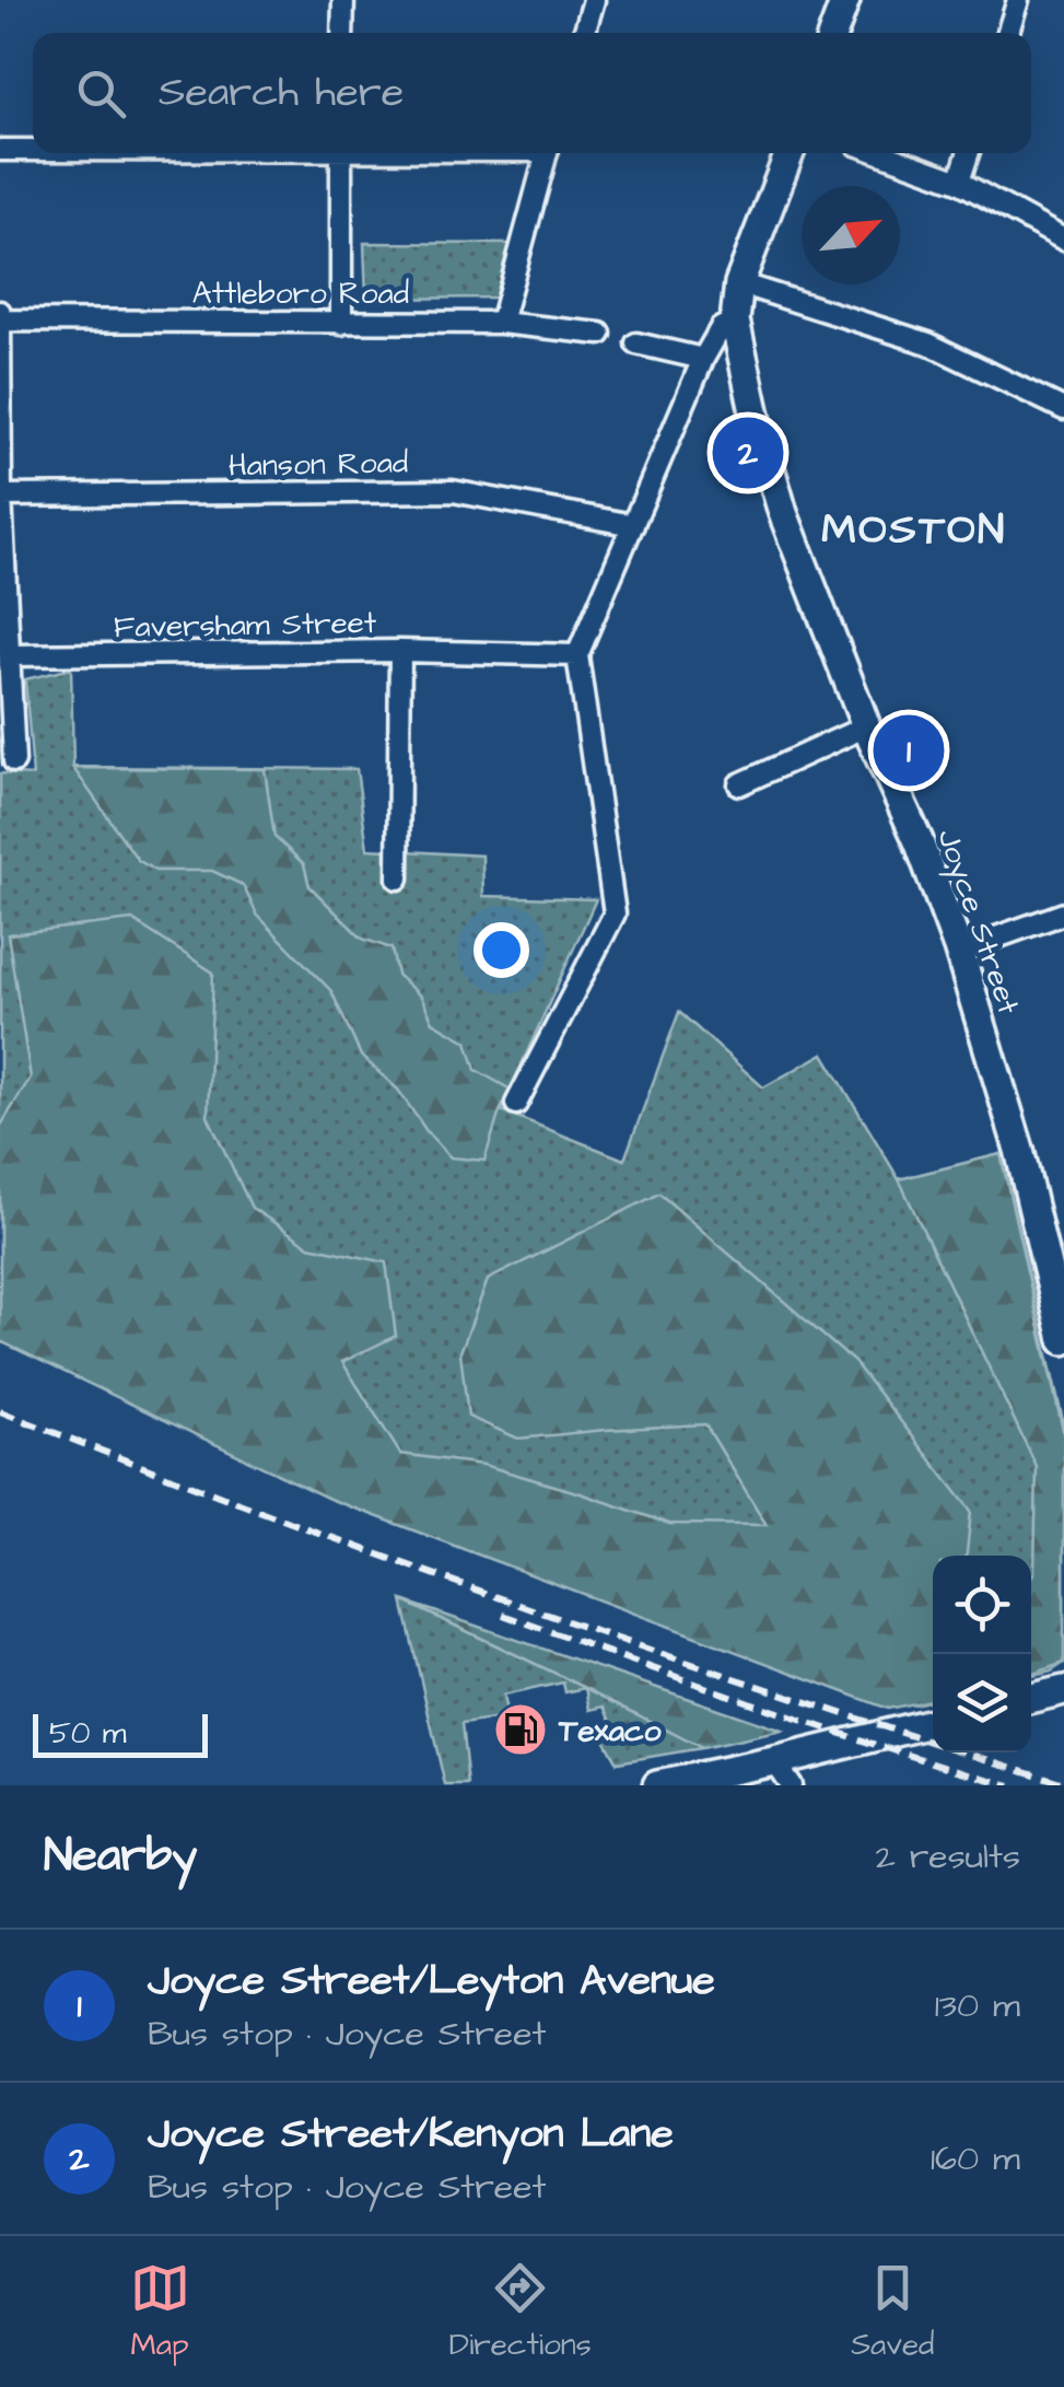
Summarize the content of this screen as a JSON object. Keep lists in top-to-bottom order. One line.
{"streets":{"street":["Attleboro Road","Hanson Road","Faversham Street","Joyce Street"]},"districts":["MOSTON"],"places":{"fuel station":["Texaco"]},"scale_bar":"50 m","north":"top right","page":{"search":"Search here","pins":["2","1"],"scale":"50 m","heading":["Nearby","2 results"],"list":[{"mark":"1","name":"Joyce Street/Leyton Avenue","note":"Bus stop · Joyce Street","value":"130 m"},{"mark":"2","name":"Joyce Street/Kenyon Lane","note":"Bus stop · Joyce Street","value":"160 m"}],"nav":["Map","Directions","Saved"]}}
